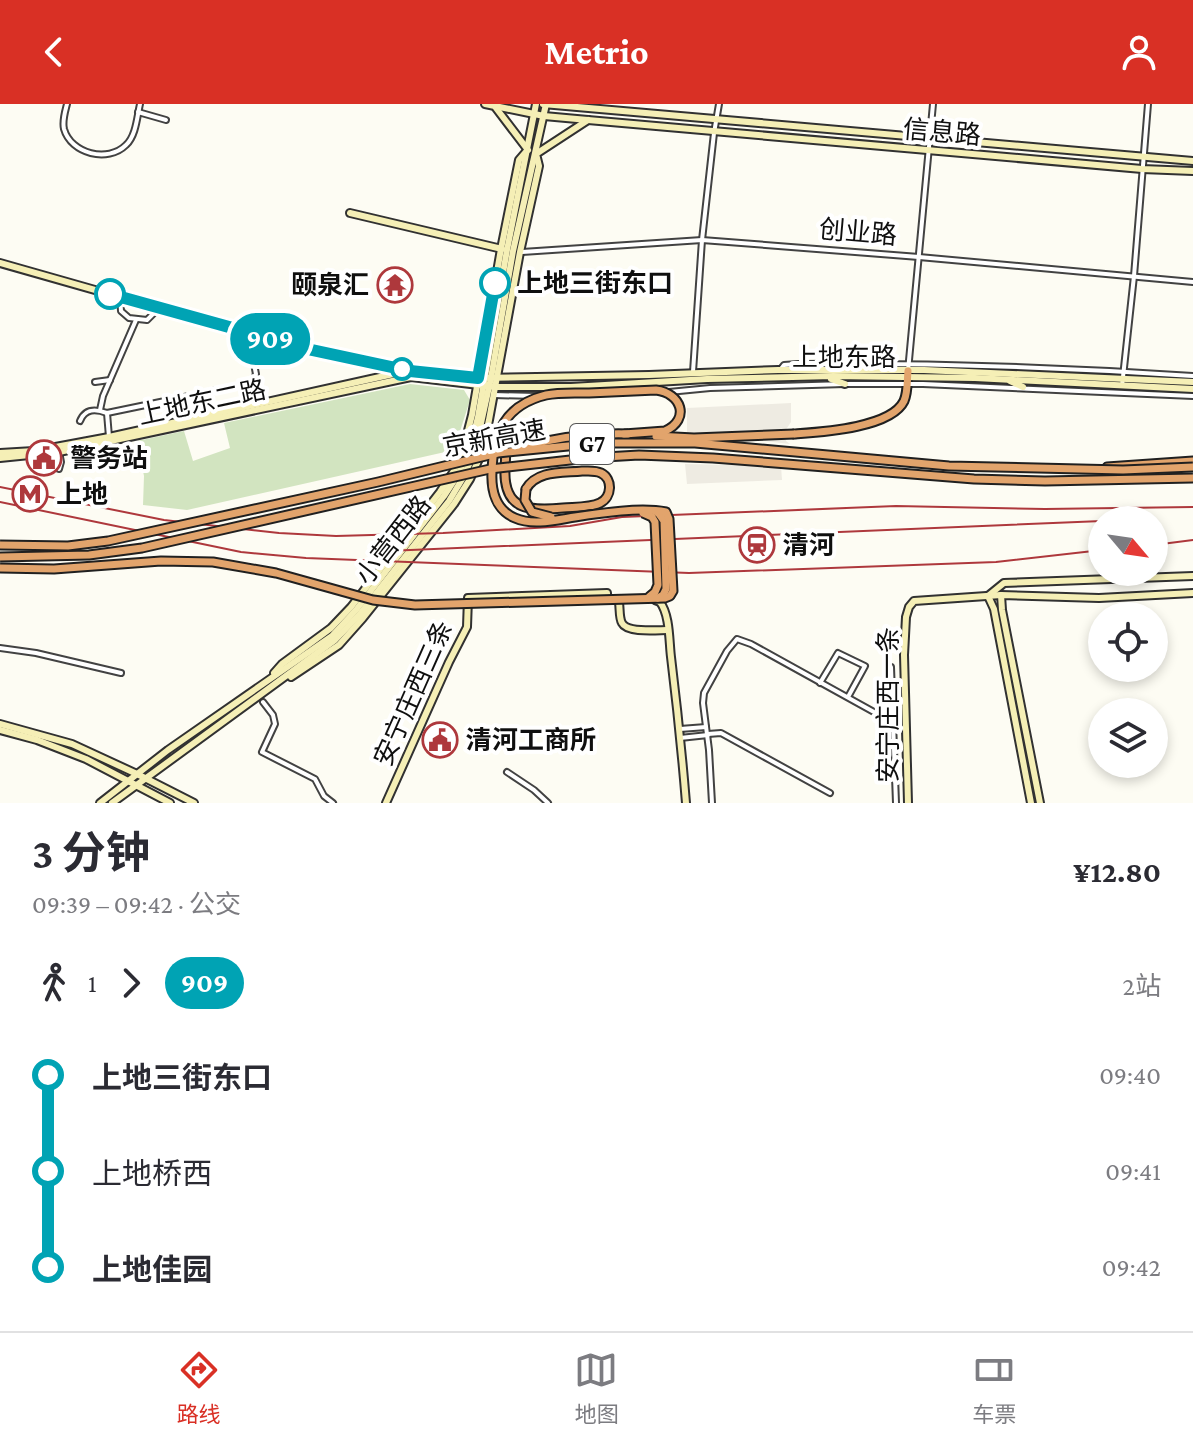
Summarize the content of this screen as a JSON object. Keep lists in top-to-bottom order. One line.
{"streets":{"highway":["京新高速","G7"],"main road":["信息路","创业路","上地东路","上地东二路","小营西路","安宁庄西三条","安宁庄西一条"]},"crossings":[["上地东路","上地东二路"],["上地东路","小营西路"]],"places":{"other":["上地三街东口"],"temple":["颐泉汇"],"public building":["警务站","清河工商所"],"metro station":["上地"],"station":["清河"]},"lines":["bus line 909"],"north":"bottom right","page":{"header":"Metrio","on_map":"909","heading":["3 分钟","09:39 – 09:42 · 公交","¥12.80"],"legs":["1","909","2站"],"list":[{"name":"上地三街东口","value":"09:40"},{"name":"上地桥西","value":"09:41"},{"name":"上地佳园","value":"09:42"}],"tabs":["路线","地图","车票"]}}
